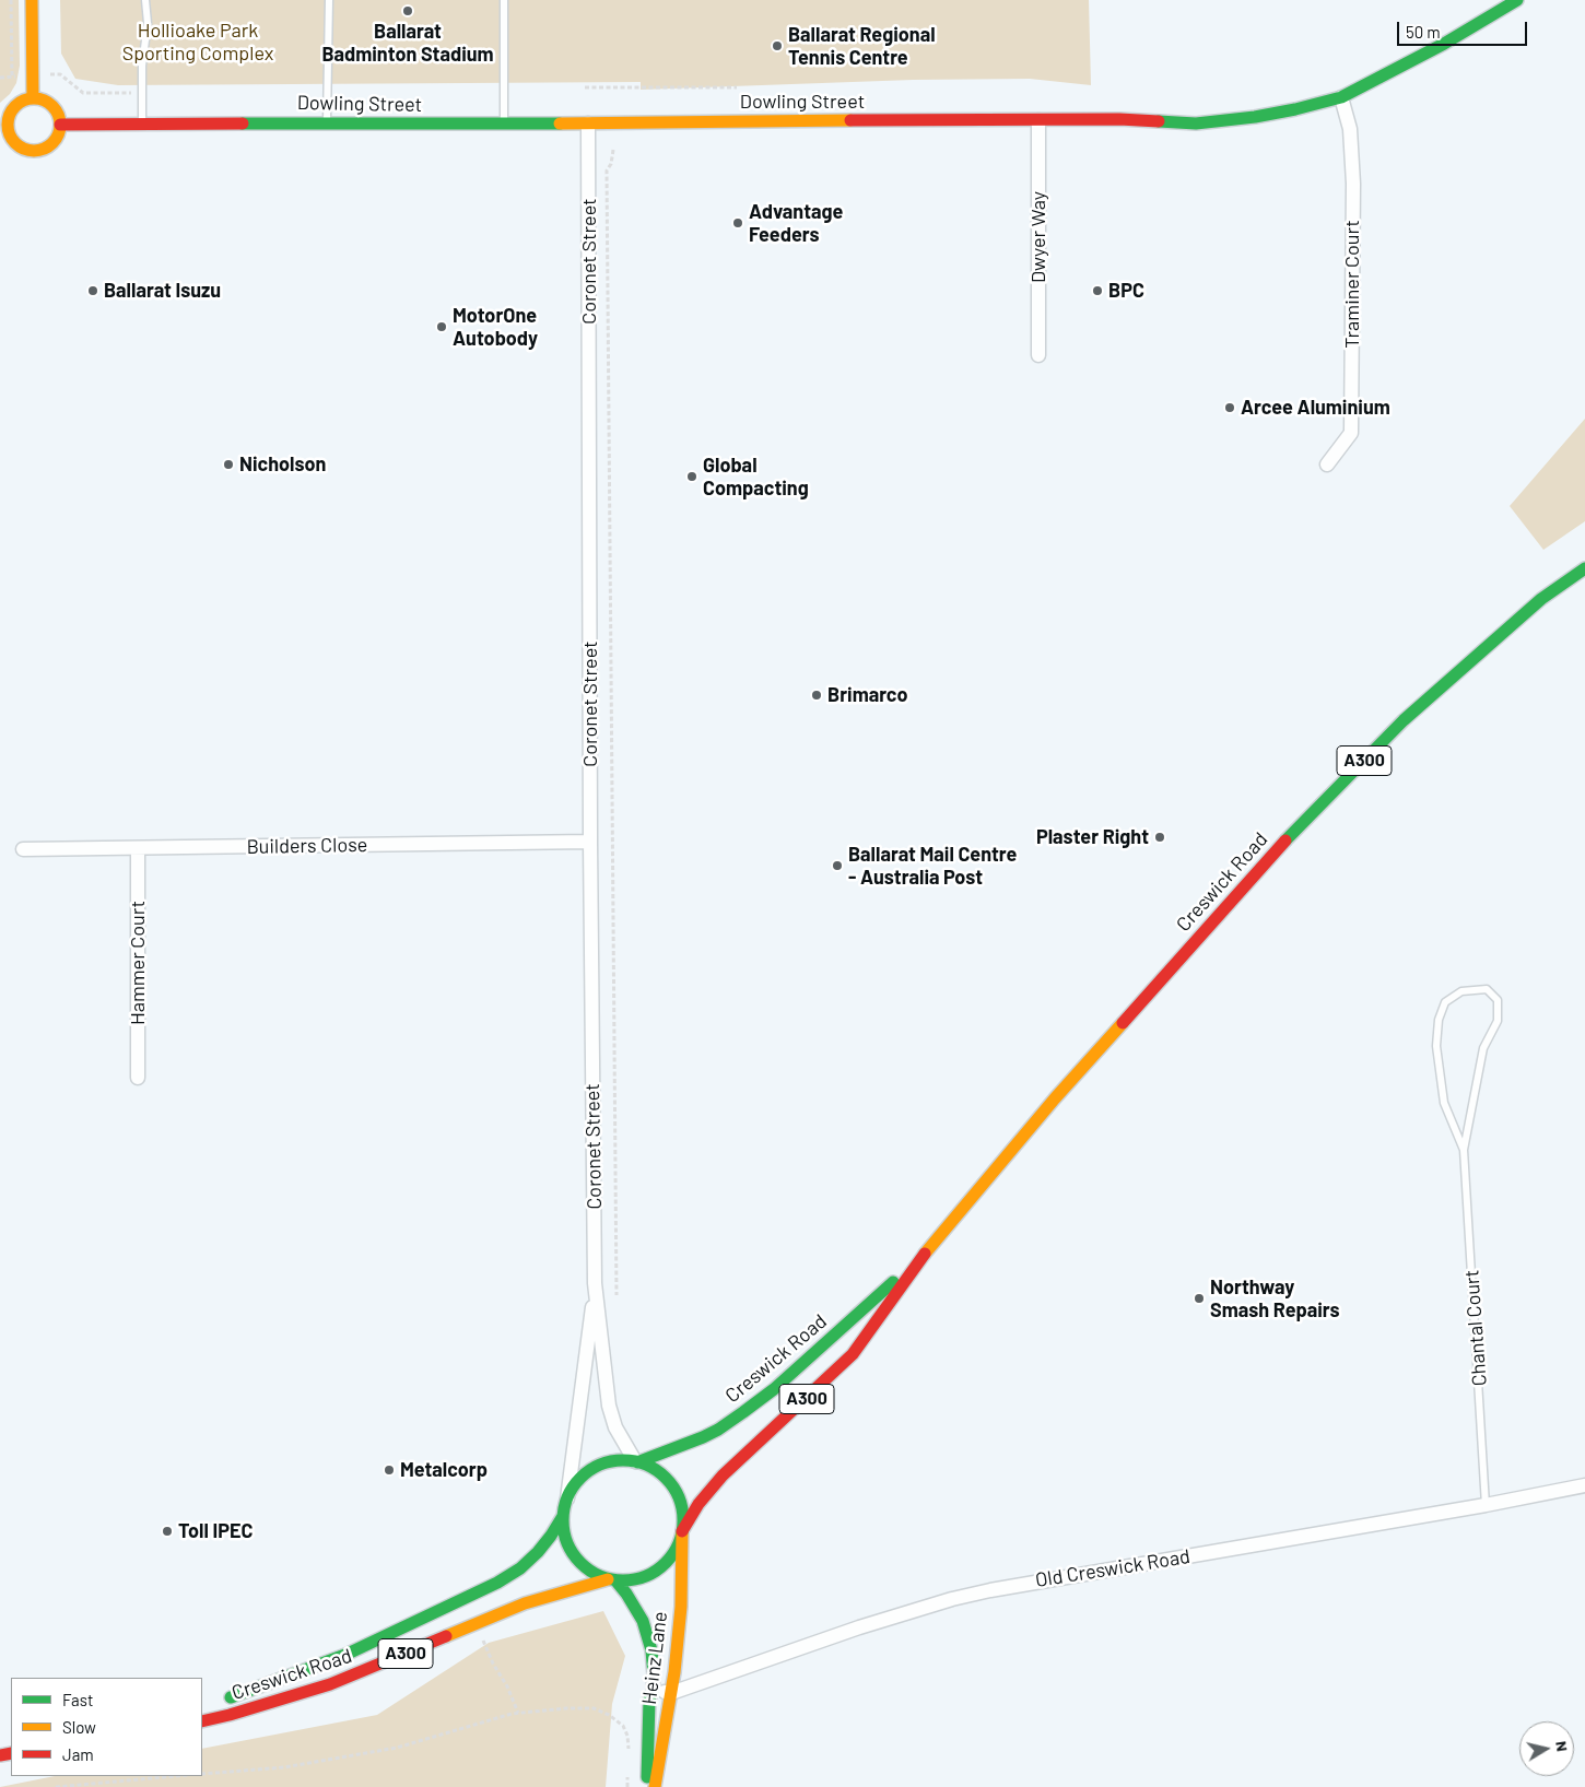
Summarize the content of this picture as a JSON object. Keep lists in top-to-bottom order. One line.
{"streets":{"main road":["Dowling Street","A300","Creswick Road","Heinz Lane"],"street":["Dwyer Way","Coronet Street","Traminer Court","Builders Close","Hammer Court","Old Creswick Road"],"lane":["Chantal Court"]},"crossings":[["Dowling Street","Dwyer Way"],["Dowling Street","Coronet Street"],["Dowling Street","Traminer Court"],["Coronet Street","A300"],["Coronet Street","Builders Close"],["Coronet Street","Creswick Road"],["Coronet Street","Heinz Lane"],["A300","Creswick Road"],["A300","Heinz Lane"],["Builders Close","Hammer Court"],["Creswick Road","Heinz Lane"],["Chantal Court","Old Creswick Road"],["Old Creswick Road","Heinz Lane"]],"parks":["Hollioake Park Sporting Complex"],"places":["Ballarat Badminton Stadium","Ballarat Regional Tennis Centre","Advantage Feeders","Ballarat Isuzu","BPC","MotorOne Autobody","Arcee Aluminium","Nicholson","Global Compacting","Brimarco","Plaster Right","Ballarat Mail Centre - Australia Post","Northway Smash Repairs","Metalcorp","Toll IPEC"],"legend":["Fast","Slow","Jam"],"scale_bar":"50 m","north":"right"}
